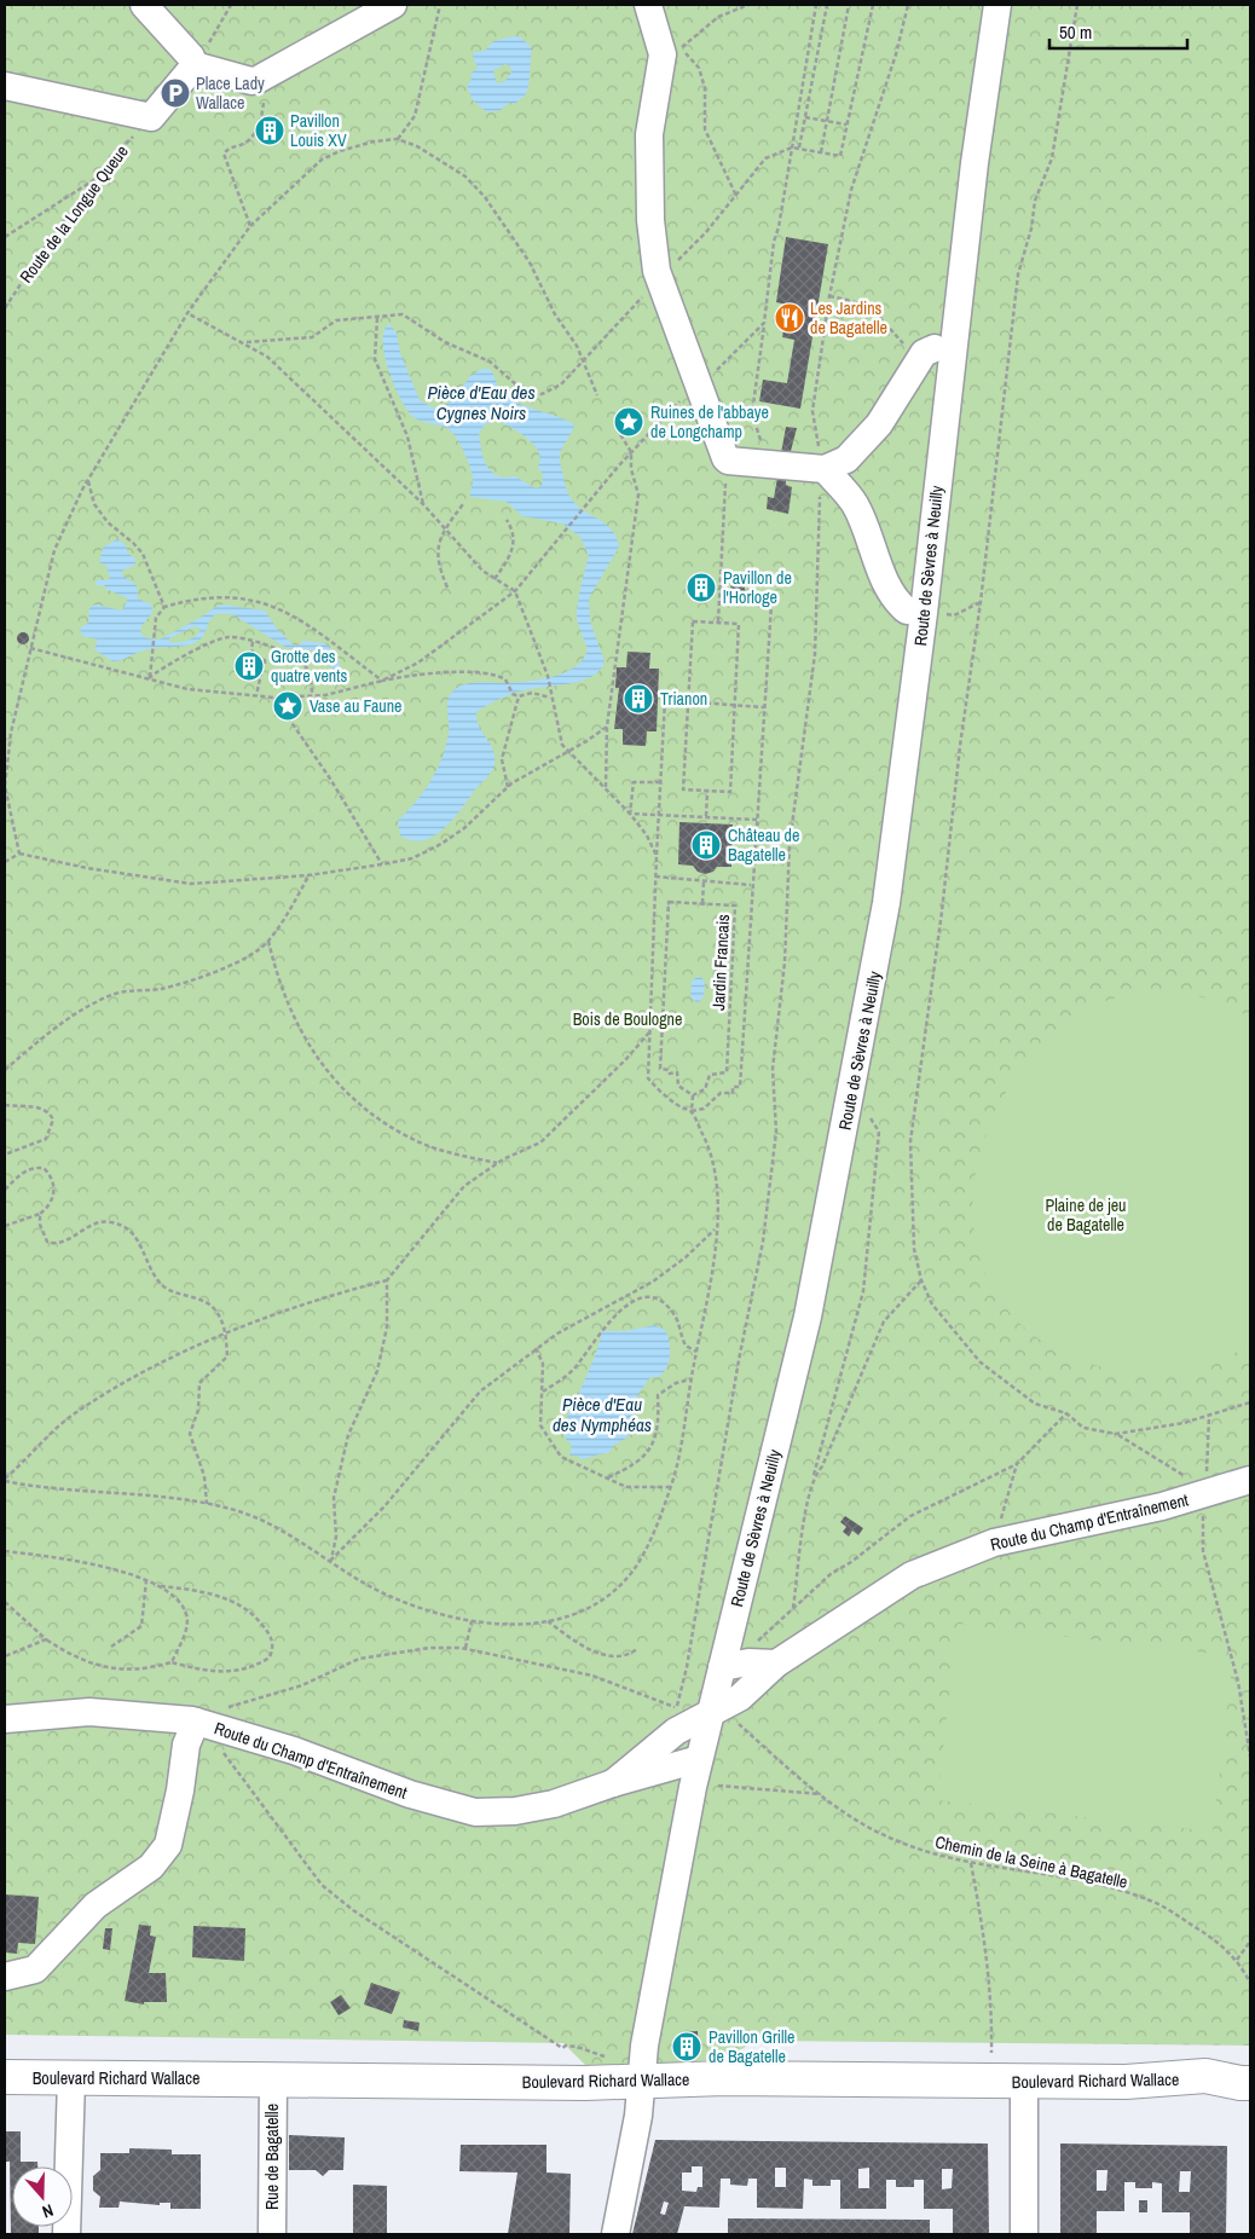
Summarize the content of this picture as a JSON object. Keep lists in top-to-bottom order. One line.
{"streets":{"main road":["Boulevard Richard Wallace"],"street":["Route de Sèvres à Neuilly","Route du Champ d'Entraînement","Rue de Bagatelle"],"path":["Route de la Longue Queue","Jardin Francais","Chemin de la Seine à Bagatelle"]},"crossings":[["Route de Sèvres à Neuilly","Route du Champ d'Entraînement"],["Route de Sèvres à Neuilly","Chemin de la Seine à Bagatelle"],["Route de Sèvres à Neuilly","Boulevard Richard Wallace"],["Route du Champ d'Entraînement","Chemin de la Seine à Bagatelle"],["Boulevard Richard Wallace","Rue de Bagatelle"]],"water":["Pièce d'Eau des Cygnes Noirs","Pièce d'Eau des Nymphéas"],"parks":["Bois de Boulogne","Plaine de jeu de Bagatelle"],"places":{"parking":["Place Lady Wallace"],"building":["Pavillon Louis XV","Pavillon de l'Horloge","Grotte des quatre vents","Trianon","Château de Bagatelle","Pavillon Grille de Bagatelle"],"restaurant":["Les Jardins de Bagatelle"],"place":["Ruines de l'abbaye de Longchamp","Vase au Faune"]},"scale_bar":"50 m","north":"bottom"}
